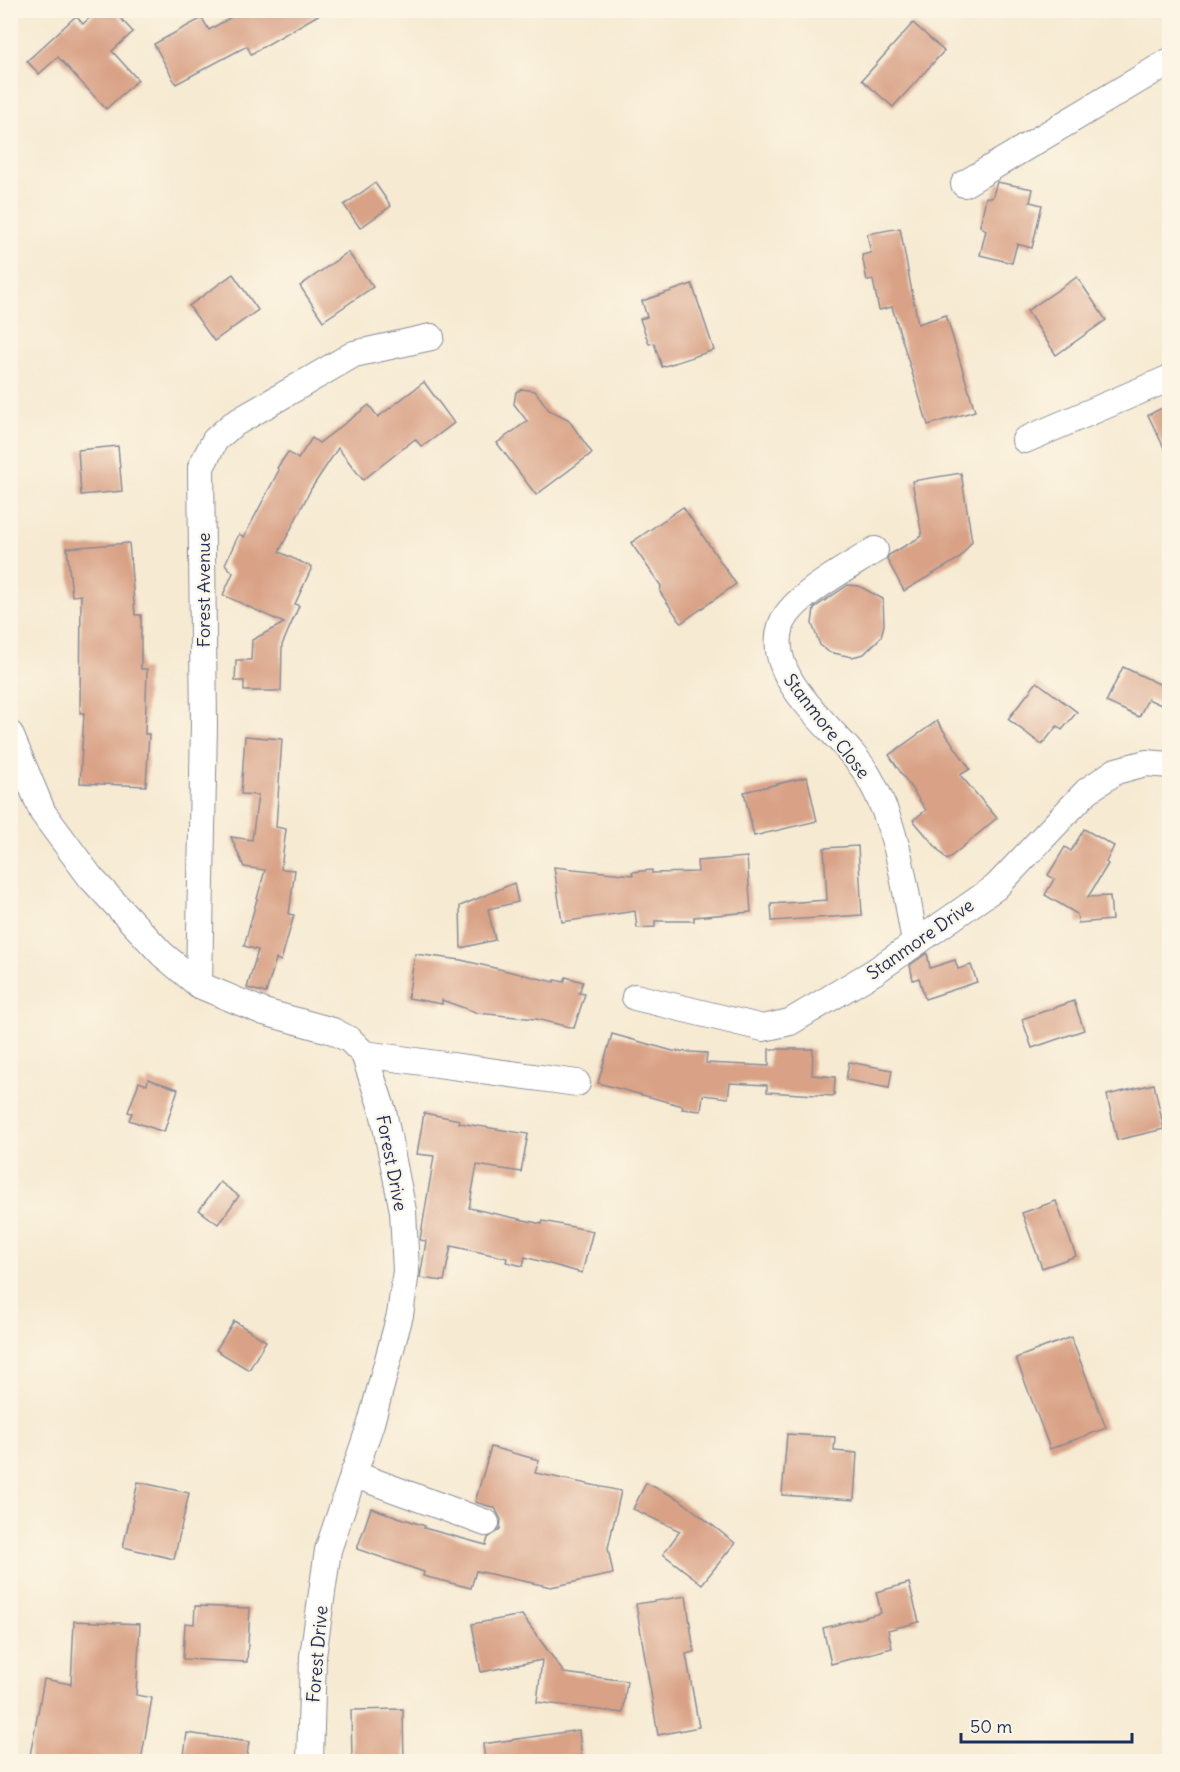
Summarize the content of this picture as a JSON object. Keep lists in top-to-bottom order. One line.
{"streets":{"street":["Forest Avenue","Stanmore Close","Stanmore Drive","Forest Drive"]},"crossings":[["Stanmore Close","Stanmore Drive"]],"scale_bar":"50 m"}
